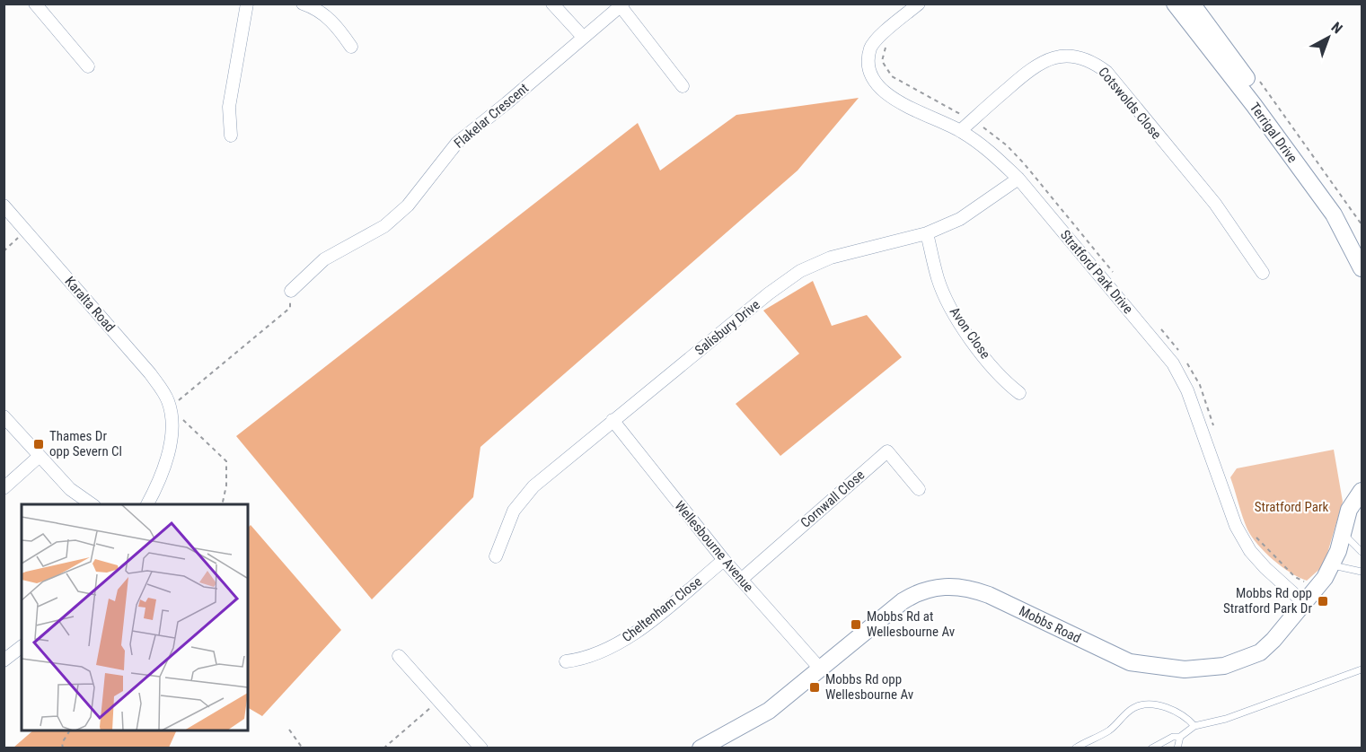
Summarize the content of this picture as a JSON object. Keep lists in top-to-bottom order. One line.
{"streets":{"street":["Cotswolds Close","Flakelar Crescent","Terrigal Drive","Stratford Park Drive","Karalta Road","Salisbury Drive","Avon Close","Cornwall Close","Wellesbourne Avenue","Cheltenham Close","Mobbs Road"]},"crossings":[["Cotswolds Close","Stratford Park Drive"],["Stratford Park Drive","Salisbury Drive"],["Stratford Park Drive","Mobbs Road"],["Salisbury Drive","Avon Close"],["Salisbury Drive","Wellesbourne Avenue"],["Cornwall Close","Wellesbourne Avenue"],["Wellesbourne Avenue","Cheltenham Close"],["Wellesbourne Avenue","Mobbs Road"]],"parks":["Stratford Park"],"places":{"transit":["Thames Dr opp Severn Cl","Mobbs Rd opp Stratford Park Dr","Mobbs Rd at Wellesbourne Av","Mobbs Rd opp Wellesbourne Av"]},"north":"top right"}
